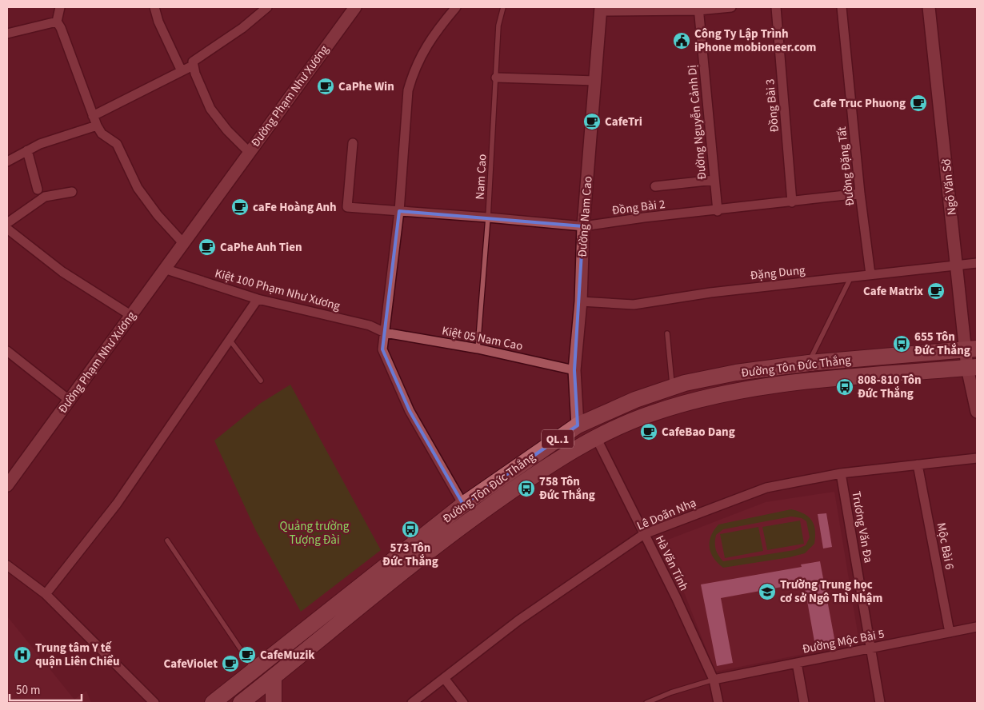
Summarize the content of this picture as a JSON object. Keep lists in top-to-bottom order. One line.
{"streets":{"highway":["Đường Tôn Đức Thắng","QL.1"],"street":["Đường Phạm Như Xương","Đồng Bài 3","Đường Nguyễn Cảnh Dị","Đường Đặng Tất","Ngô Văn Sở","Đồng Bài 2","Đường Nam Cao","Đặng Dung","Kiệt 100 Phạm Như Xương","Kiệt 05 Nam Cao","Lê Doãn Nhạ","Trương Văn Đa","Mộc Bài 6","Hà Văn Tính","Đường Mộc Bài 5"],"lane":["Nam Cao"]},"crossings":[["Đường Phạm Như Xương","Kiệt 100 Phạm Như Xương"],["Đồng Bài 3","Đồng Bài 2"],["Đường Nguyễn Cảnh Dị","Đồng Bài 2"],["Đường Đặng Tất","Đồng Bài 2"],["Đường Đặng Tất","Đặng Dung"],["Nam Cao","Đồng Bài 2"],["Nam Cao","Kiệt 05 Nam Cao"],["Ngô Văn Sở","Đặng Dung"],["Ngô Văn Sở","Đường Tôn Đức Thắng"],["Đồng Bài 2","Đường Nam Cao"],["Đường Nam Cao","Đặng Dung"],["Đường Nam Cao","Kiệt 05 Nam Cao"],["Đường Nam Cao","Đường Tôn Đức Thắng"],["Kiệt 100 Phạm Như Xương","Kiệt 05 Nam Cao"],["Đường Tôn Đức Thắng","Hà Văn Tính"],["Lê Doãn Nhạ","Trương Văn Đa"],["Lê Doãn Nhạ","Mộc Bài 6"],["Lê Doãn Nhạ","Hà Văn Tính"],["Trương Văn Đa","Đường Mộc Bài 5"],["Mộc Bài 6","Đường Mộc Bài 5"],["Hà Văn Tính","Đường Mộc Bài 5"]],"parks":["Quảng trường Tượng Đài"],"places":{"public building":["Công Ty Lập Trình iPhone mobioneer.com"],"cafe":["CaPhe Win","Cafe Truc Phuong","CafeTri","caFe Hoàng Anh","CaPhe Anh Tien","Cafe Matrix","CafeBao Dang","CafeMuzik","CafeViolet"],"bus stop":["655 Tôn Đức Thắng","808-810 Tôn Đức Thắng","758 Tôn Đức Thắng","573 Tôn Đức Thắng"],"school or university":["Trường Trung học cơ sở Ngô Thì Nhậm"],"hospital":["Trung tâm Y tế quận Liên Chiểu"]},"scale_bar":"50 m"}
